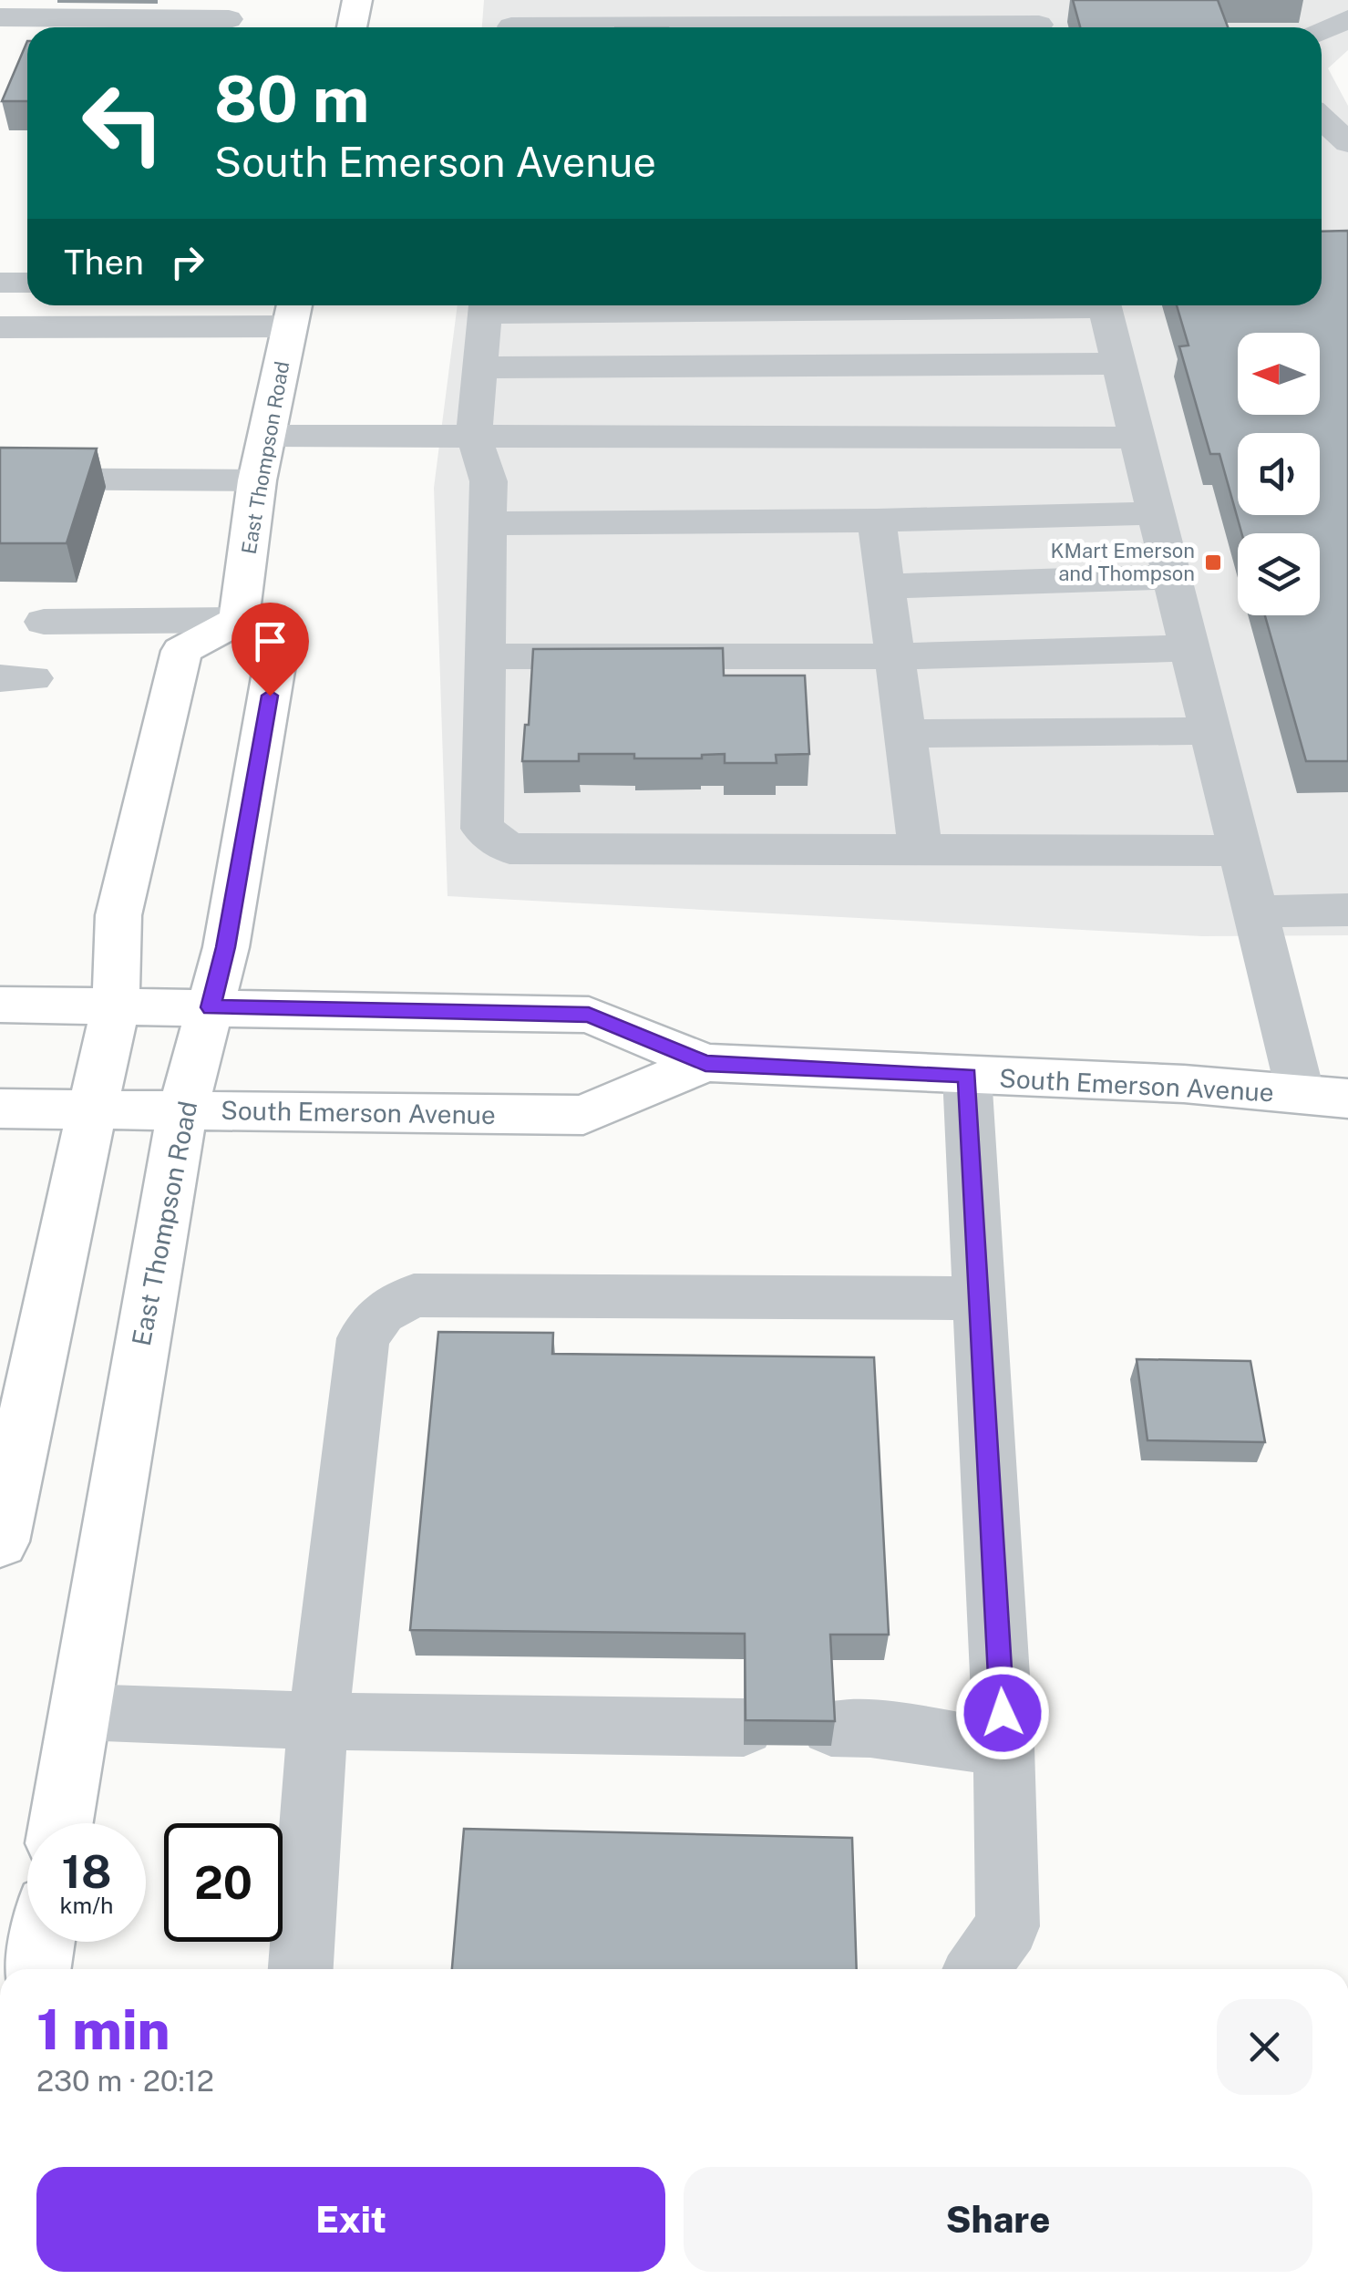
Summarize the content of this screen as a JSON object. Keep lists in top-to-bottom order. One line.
{"streets":{"main road":["East Thompson Road","South Emerson Avenue"]},"crossings":[["East Thompson Road","South Emerson Avenue"]],"places":{"transit":["KMart Emerson and Thompson"]},"north":"left","page":{"turn":["80 m","South Emerson Avenue"],"then":"Then","speed":"18 km/h","limit":"20","heading":["1 min","230 m · 20:12"],"buttons":["Exit","Share"]}}
